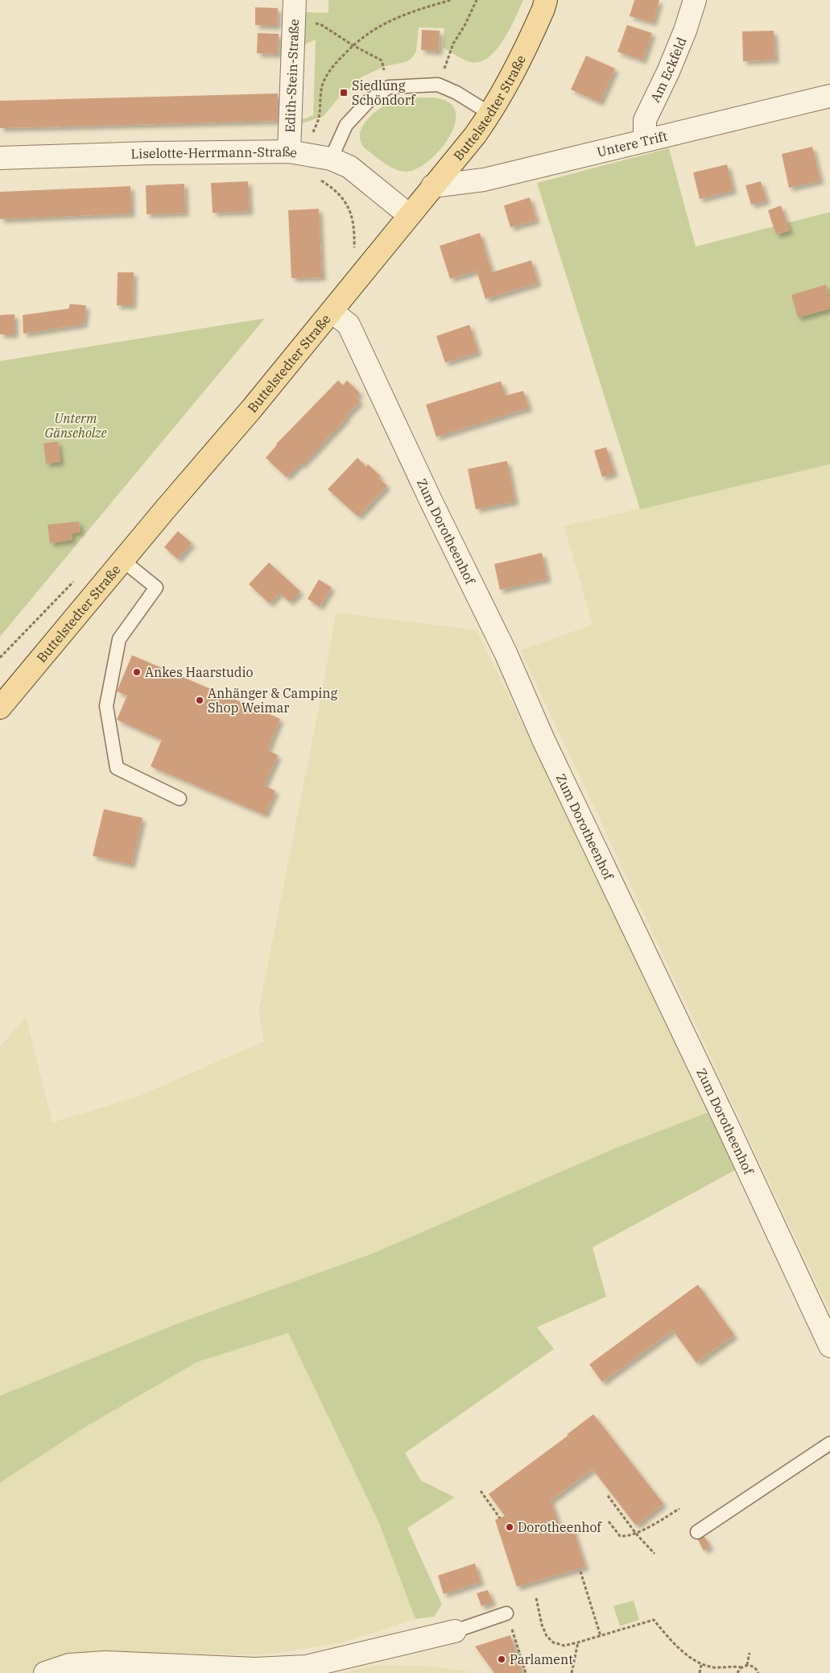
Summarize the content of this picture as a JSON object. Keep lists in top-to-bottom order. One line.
{"streets":{"main road":["Buttelstedter Straße"],"street":["Am Eckfeld","Edith-Stein-Straße","Untere Trift","Liselotte-Herrmann-Straße","Zum Dorotheenhof"]},"crossings":[["Am Eckfeld","Untere Trift"],["Edith-Stein-Straße","Liselotte-Herrmann-Straße"],["Buttelstedter Straße","Untere Trift"],["Buttelstedter Straße","Liselotte-Herrmann-Straße"],["Buttelstedter Straße","Zum Dorotheenhof"]],"parks":["Unterm Gänseholze"],"places":{"transit":["Siedlung Schöndorf"],"other":["Ankes Haarstudio","Anhänger & Camping Shop Weimar","Dorotheenhof","Parlament"]}}
